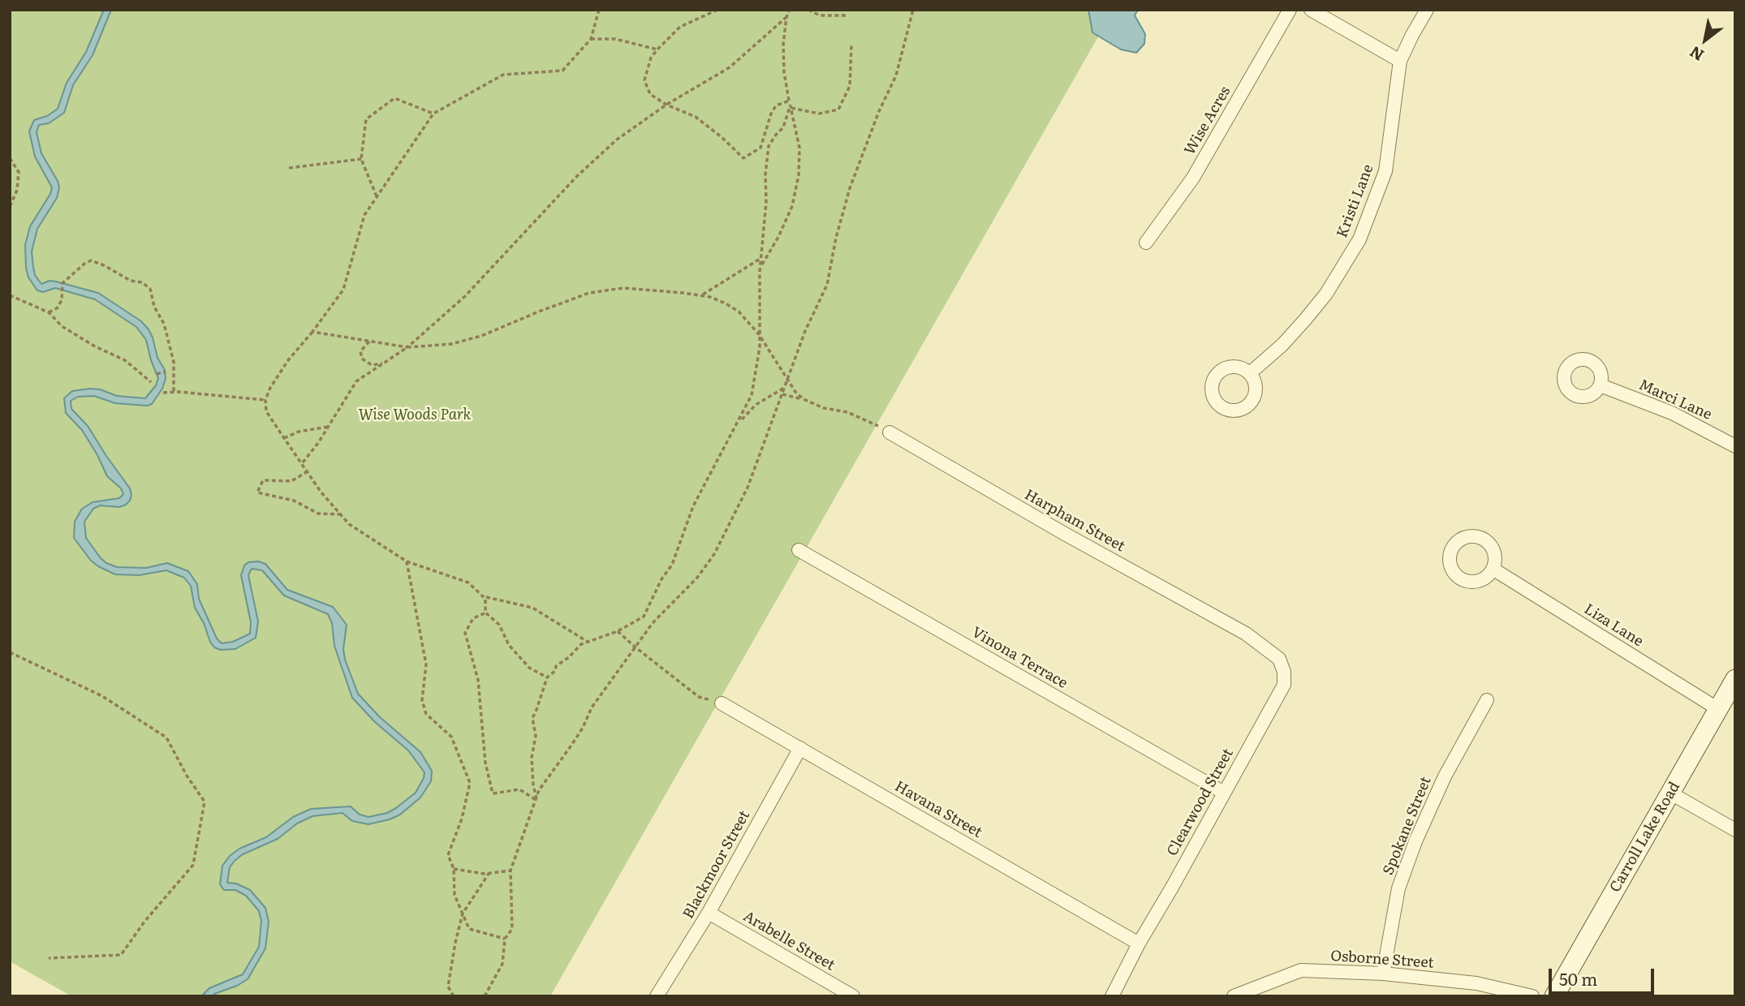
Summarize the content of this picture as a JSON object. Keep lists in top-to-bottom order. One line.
{"streets":{"street":["Wise Acres","Kristi Lane","Marci Lane","Harpham Street","Liza Lane","Vinona Terrace","Clearwood Street","Havana Street","Spokane Street","Carroll Lake Road","Blackmoor Street","Arabelle Street","Osborne Street"]},"crossings":[["Harpham Street","Clearwood Street"],["Liza Lane","Carroll Lake Road"],["Vinona Terrace","Clearwood Street"],["Clearwood Street","Havana Street"],["Havana Street","Blackmoor Street"],["Spokane Street","Osborne Street"],["Blackmoor Street","Arabelle Street"]],"parks":["Wise Woods Park"],"scale_bar":"50 m","north":"bottom left"}
